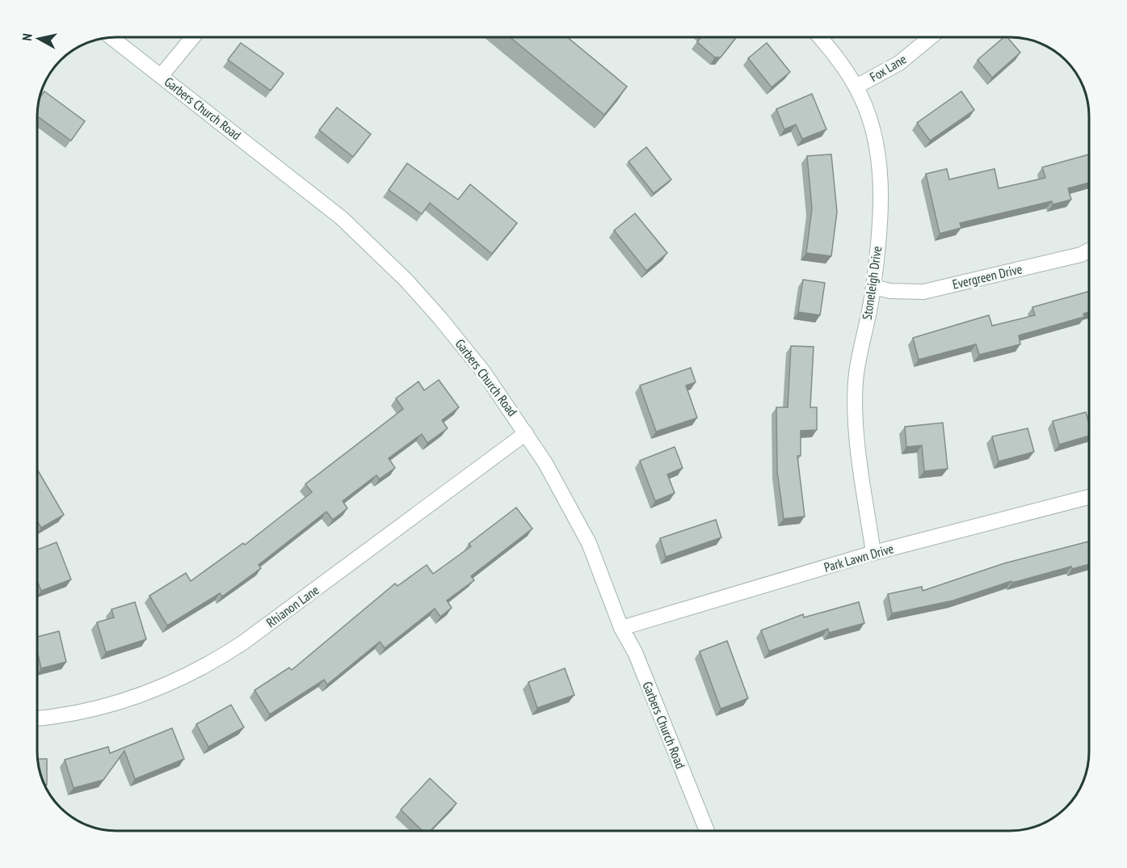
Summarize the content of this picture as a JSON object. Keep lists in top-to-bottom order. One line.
{"streets":{"street":["Fox Lane","Garbers Church Road","Evergreen Drive","Stoneleigh Drive","Park Lawn Drive","Rhianon Lane"]},"crossings":[["Fox Lane","Stoneleigh Drive"],["Garbers Church Road","Park Lawn Drive"],["Garbers Church Road","Rhianon Lane"],["Evergreen Drive","Stoneleigh Drive"],["Stoneleigh Drive","Park Lawn Drive"]],"north":"left"}
